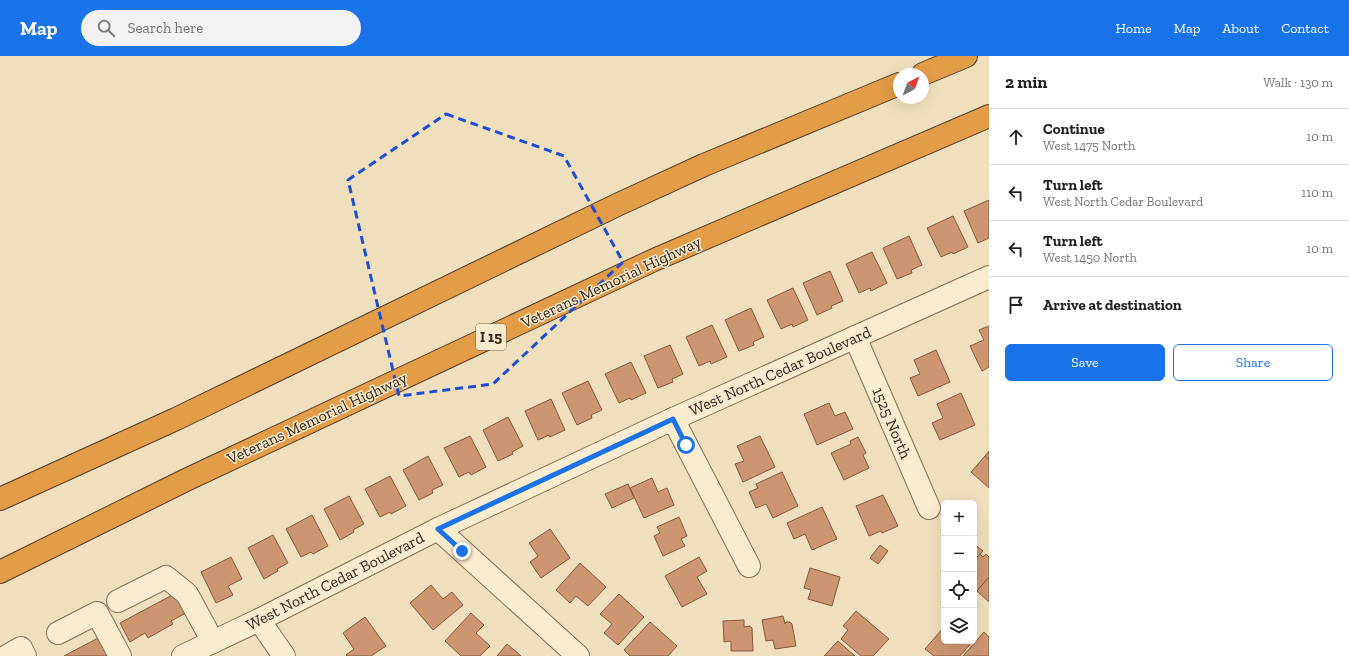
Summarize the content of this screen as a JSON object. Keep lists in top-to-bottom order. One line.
{"streets":{"highway":["Veterans Memorial Highway","I 15"],"street":["West North Cedar Boulevard","1525 North"]},"crossings":[["West North Cedar Boulevard","1525 North"]],"north":"top right","page":{"header":"Map","search":"Search here","nav":["Home","Map","About","Contact"],"heading":["2 min","Walk · 130 m"],"list":[["Continue","West 1475 North","10 m"],["Turn left","West North Cedar Boulevard","110 m"],["Turn left","West 1450 North","10 m"],"Arrive at destination"],"buttons":["Save","Share"],"map_buttons":["+","−"]}}
